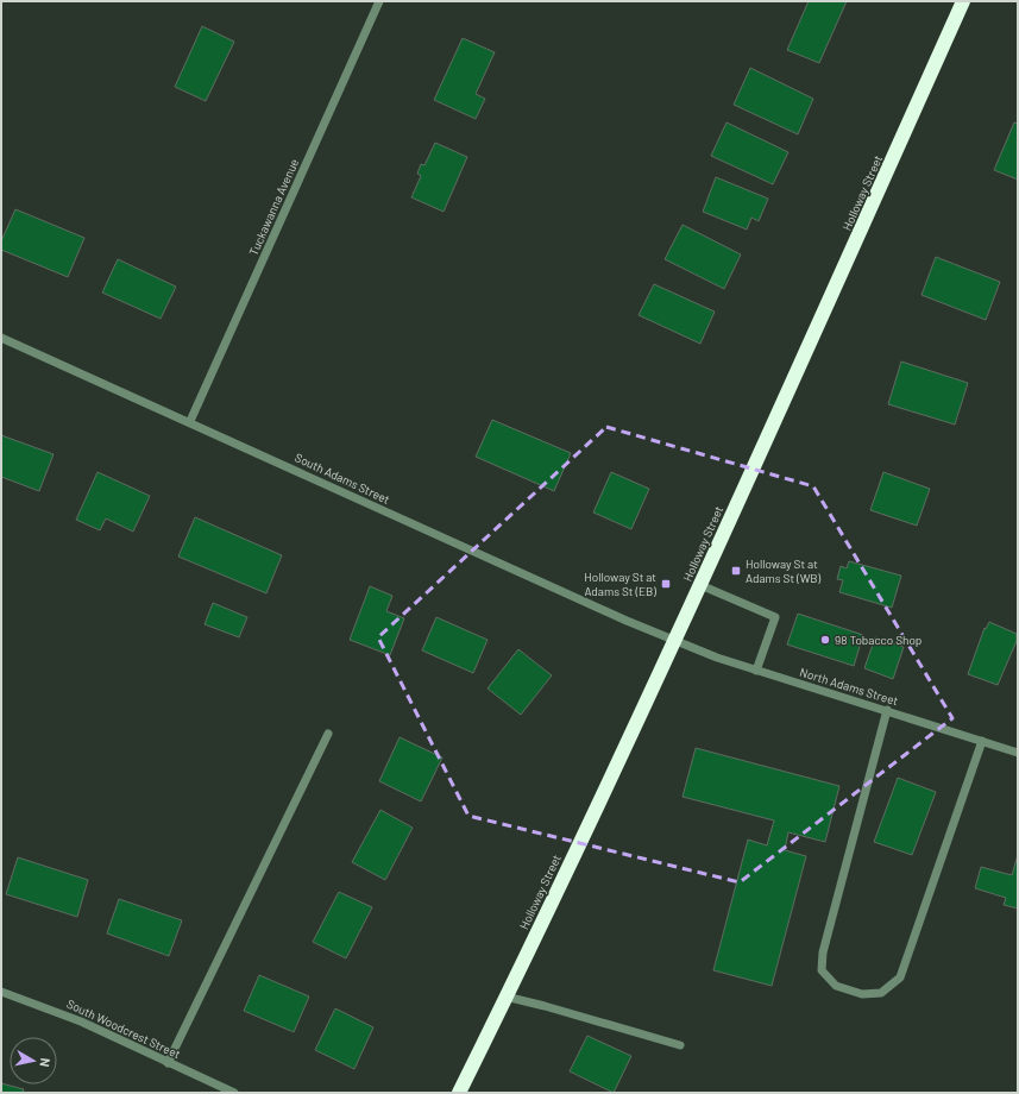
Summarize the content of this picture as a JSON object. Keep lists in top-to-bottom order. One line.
{"streets":{"highway":["Holloway Street"],"street":["Tuckawanna Avenue","South Adams Street","North Adams Street","South Woodcrest Street"]},"crossings":[["Holloway Street","South Adams Street"],["Holloway Street","North Adams Street"],["Tuckawanna Avenue","South Adams Street"],["South Adams Street","North Adams Street"]],"places":{"transit":["Holloway St at Adams St (WB)","Holloway St at Adams St (EB)"],"other":["98 Tobacco Shop"]},"north":"right"}
